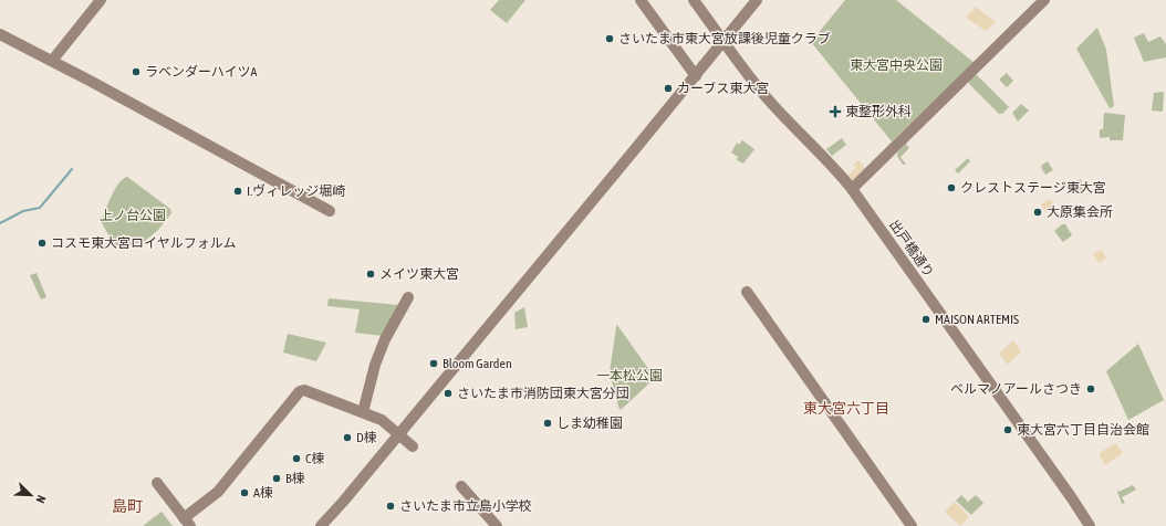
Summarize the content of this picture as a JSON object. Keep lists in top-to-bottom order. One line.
{"streets":{"street":["出戸橋通り"]},"districts":["東大宮六丁目","島町"],"parks":["東大宮中央公園","上ノ台公園","一本松公園"],"places":{"other":["さいたま市東大宮放課後児童クラブ","ラベンダーハイツA","カーブス東大宮","クレストステージ東大宮","I.ヴィレッジ堀崎","大原集会所","コスモ東大宮ロイヤルフォルム","メイツ東大宮","MAISON ARTEMIS","Bloom Garden","ベルマノアールさつき","さいたま市消防団東大宮分団","しま幼稚園","東大宮六丁目自治会館","D棟","C棟","B棟","A棟","さいたま市立島小学校"],"health":["東整形外科"]},"north":"bottom right"}
